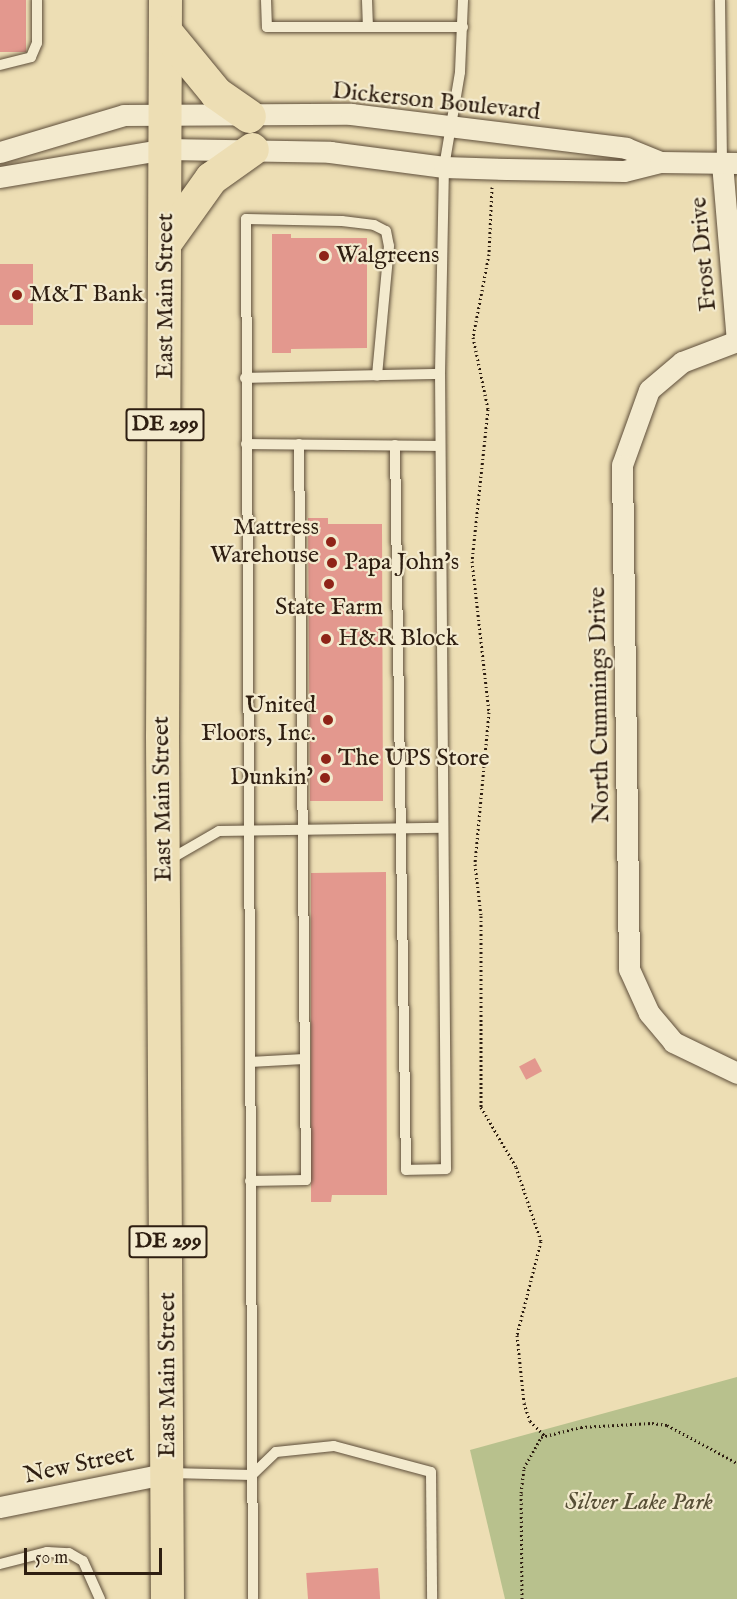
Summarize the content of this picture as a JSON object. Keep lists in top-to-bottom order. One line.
{"streets":{"main road":["East Main Street","DE 299"],"street":["Dickerson Boulevard","Frost Drive","North Cummings Drive","New Street"]},"crossings":[["Dickerson Boulevard","Frost Drive"],["Dickerson Boulevard","East Main Street"],["Frost Drive","North Cummings Drive"],["East Main Street","New Street"]],"parks":["Silver Lake Park"],"places":["Walgreens","M&T Bank","Mattress Warehouse","Papa John's","State Farm","H&R Block","United Floors, Inc.","The UPS Store","Dunkin'"],"scale_bar":"50 m"}
